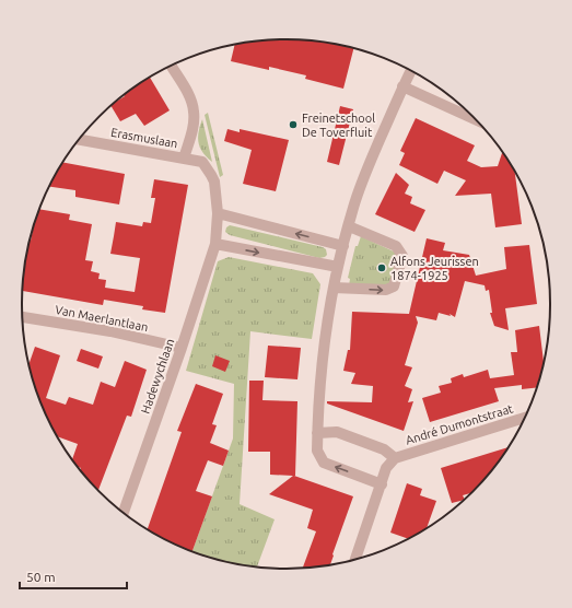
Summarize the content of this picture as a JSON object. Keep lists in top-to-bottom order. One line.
{"streets":{"street":["Erasmuslaan","Van Maerlantlaan","Hadewychlaan","André Dumontstraat"]},"crossings":[["Erasmuslaan","Hadewychlaan"],["Van Maerlantlaan","Hadewychlaan"]],"places":["Freinetschool De Toverfluit","Alfons Jeurissen 1874-1925"],"scale_bar":"50 m"}
